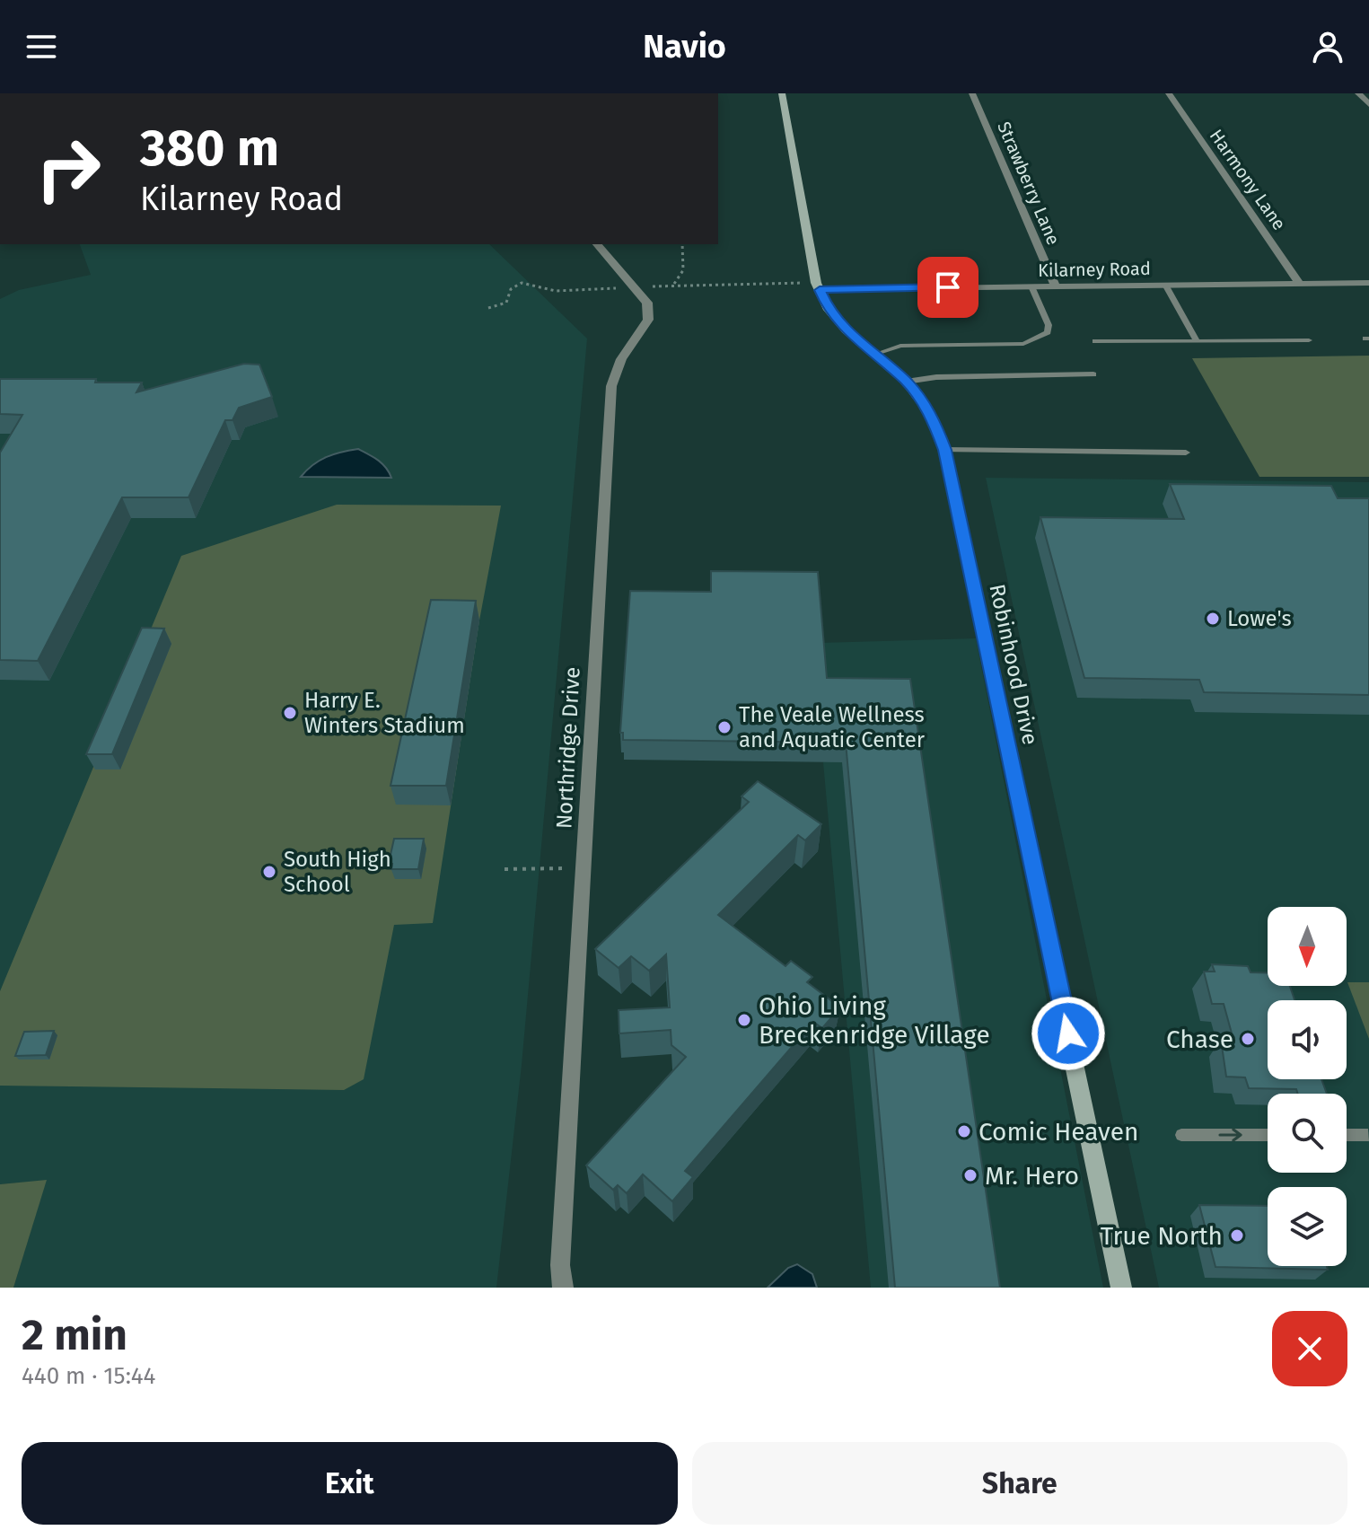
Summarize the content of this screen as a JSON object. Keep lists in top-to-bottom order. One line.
{"streets":{"street":["Harmony Lane","Strawberry Lane","Kilarney Road","Robinhood Drive","Northridge Drive"]},"crossings":[["Harmony Lane","Kilarney Road"],["Strawberry Lane","Kilarney Road"],["Kilarney Road","Robinhood Drive"]],"places":["Lowe's","Harry E. Winters Stadium","The Veale Wellness and Aquatic Center","South High School","Ohio Living Breckenridge Village","Chase","Comic Heaven","Mr. Hero","True North"],"north":"bottom","page":{"header":"Navio","turn":["380 m","Kilarney Road"],"heading":["2 min","440 m · 15:44"],"buttons":["Exit","Share"]}}
